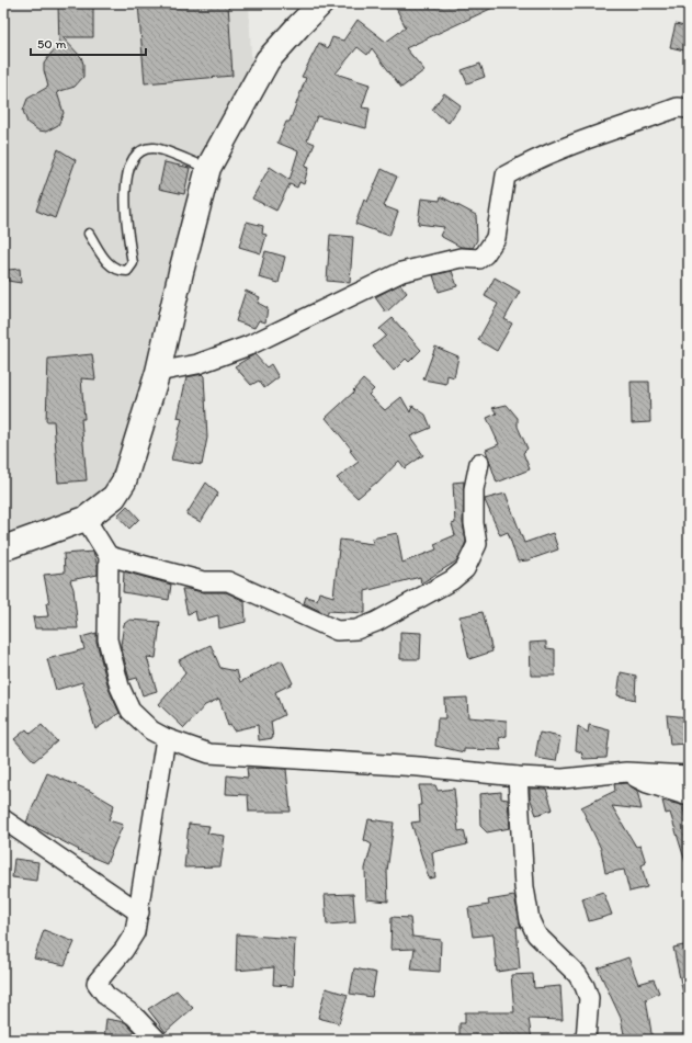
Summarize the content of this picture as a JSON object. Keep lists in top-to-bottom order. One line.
{"scale_bar":"50 m"}
